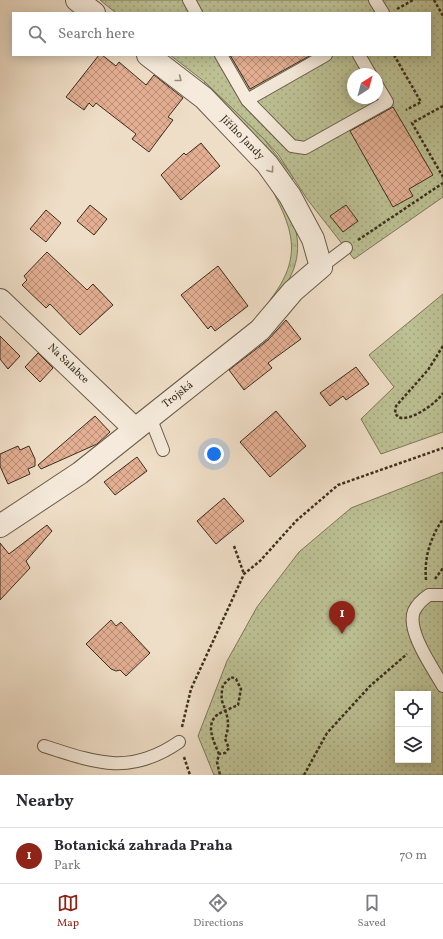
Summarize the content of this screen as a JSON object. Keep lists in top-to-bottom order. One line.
{"streets":{"street":["Jiřího Jandy","Na Salabce","Trojská"]},"crossings":[["Jiřího Jandy","Trojská"],["Na Salabce","Trojská"]],"one_way":["Jiřího Jandy"],"north":"top right","page":{"search":"Search here","pins":"1","heading":"Nearby","list":[{"mark":"1","name":"Botanická zahrada Praha","note":"Park","value":"70 m"}],"nav":["Map","Directions","Saved"]}}
